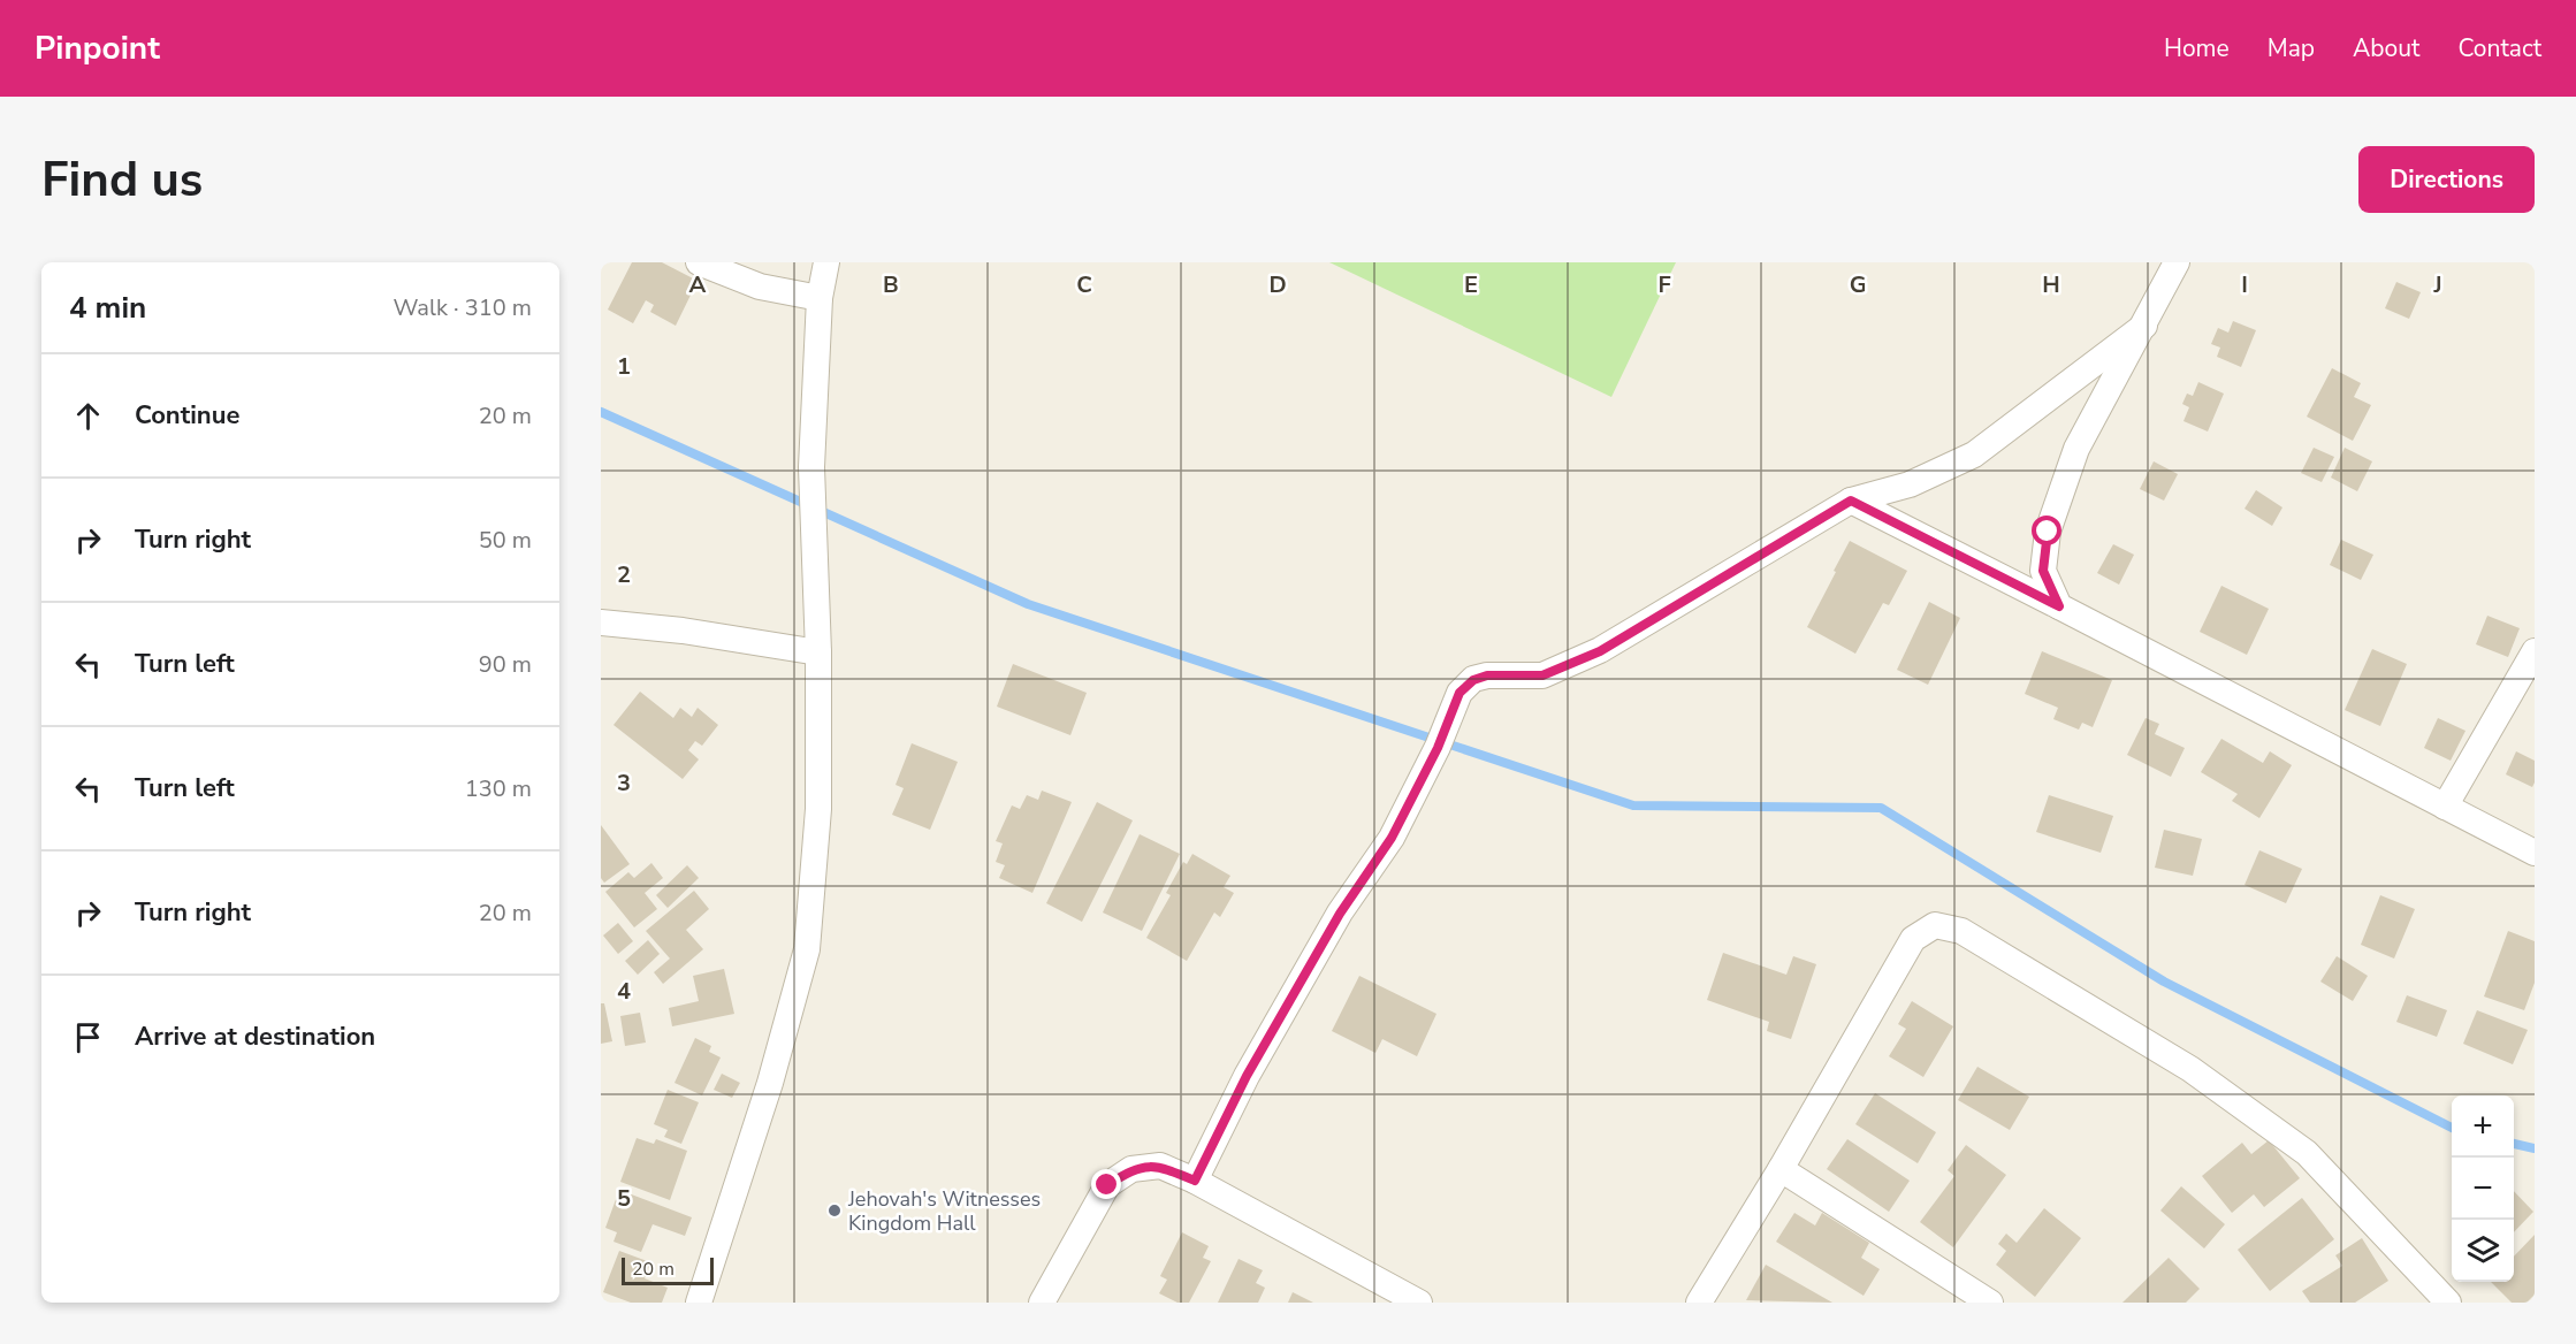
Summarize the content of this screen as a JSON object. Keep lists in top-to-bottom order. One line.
{"places":["Jehovah's Witnesses Kingdom Hall"],"scale_bar":"20 m","page":{"header":"Pinpoint","nav":["Home","Map","About","Contact"],"buttons":"Directions","title":"Find us","heading":["4 min","Walk · 310 m"],"list":[["Continue","20 m"],["Turn right","50 m"],["Turn left","90 m"],["Turn left","130 m"],["Turn right","20 m"],"Arrive at destination"],"map_buttons":["+","−"],"scale":"20 m"},"grid":{"columns":["A","B","C","D","E","F","G","H","I","J"],"rows":["1","2","3","4","5"]}}
